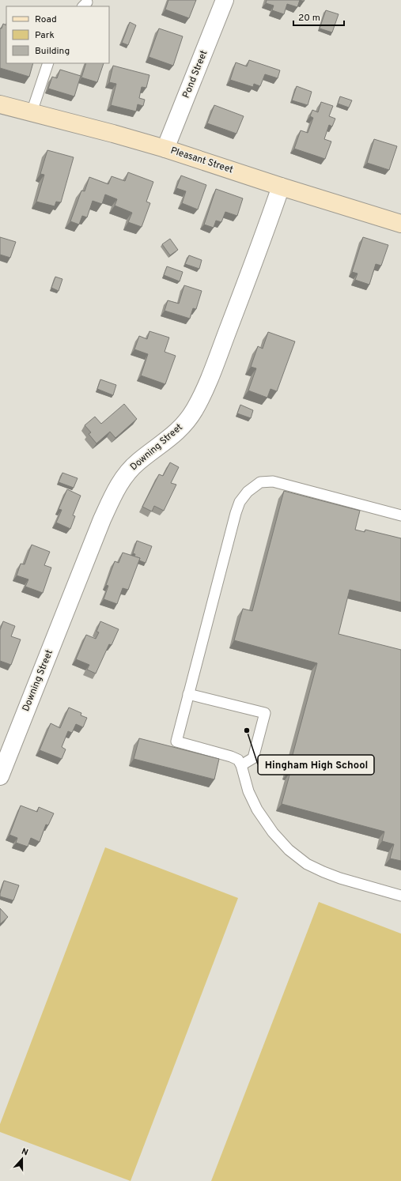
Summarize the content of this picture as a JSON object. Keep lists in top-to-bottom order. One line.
{"streets":{"street":["Pond Street","Pleasant Street","Downing Street"]},"crossings":[["Pond Street","Pleasant Street"],["Pleasant Street","Downing Street"]],"places":["Hingham High School"],"legend":["Road","Park","Building"],"scale_bar":"20 m","north":"top"}
